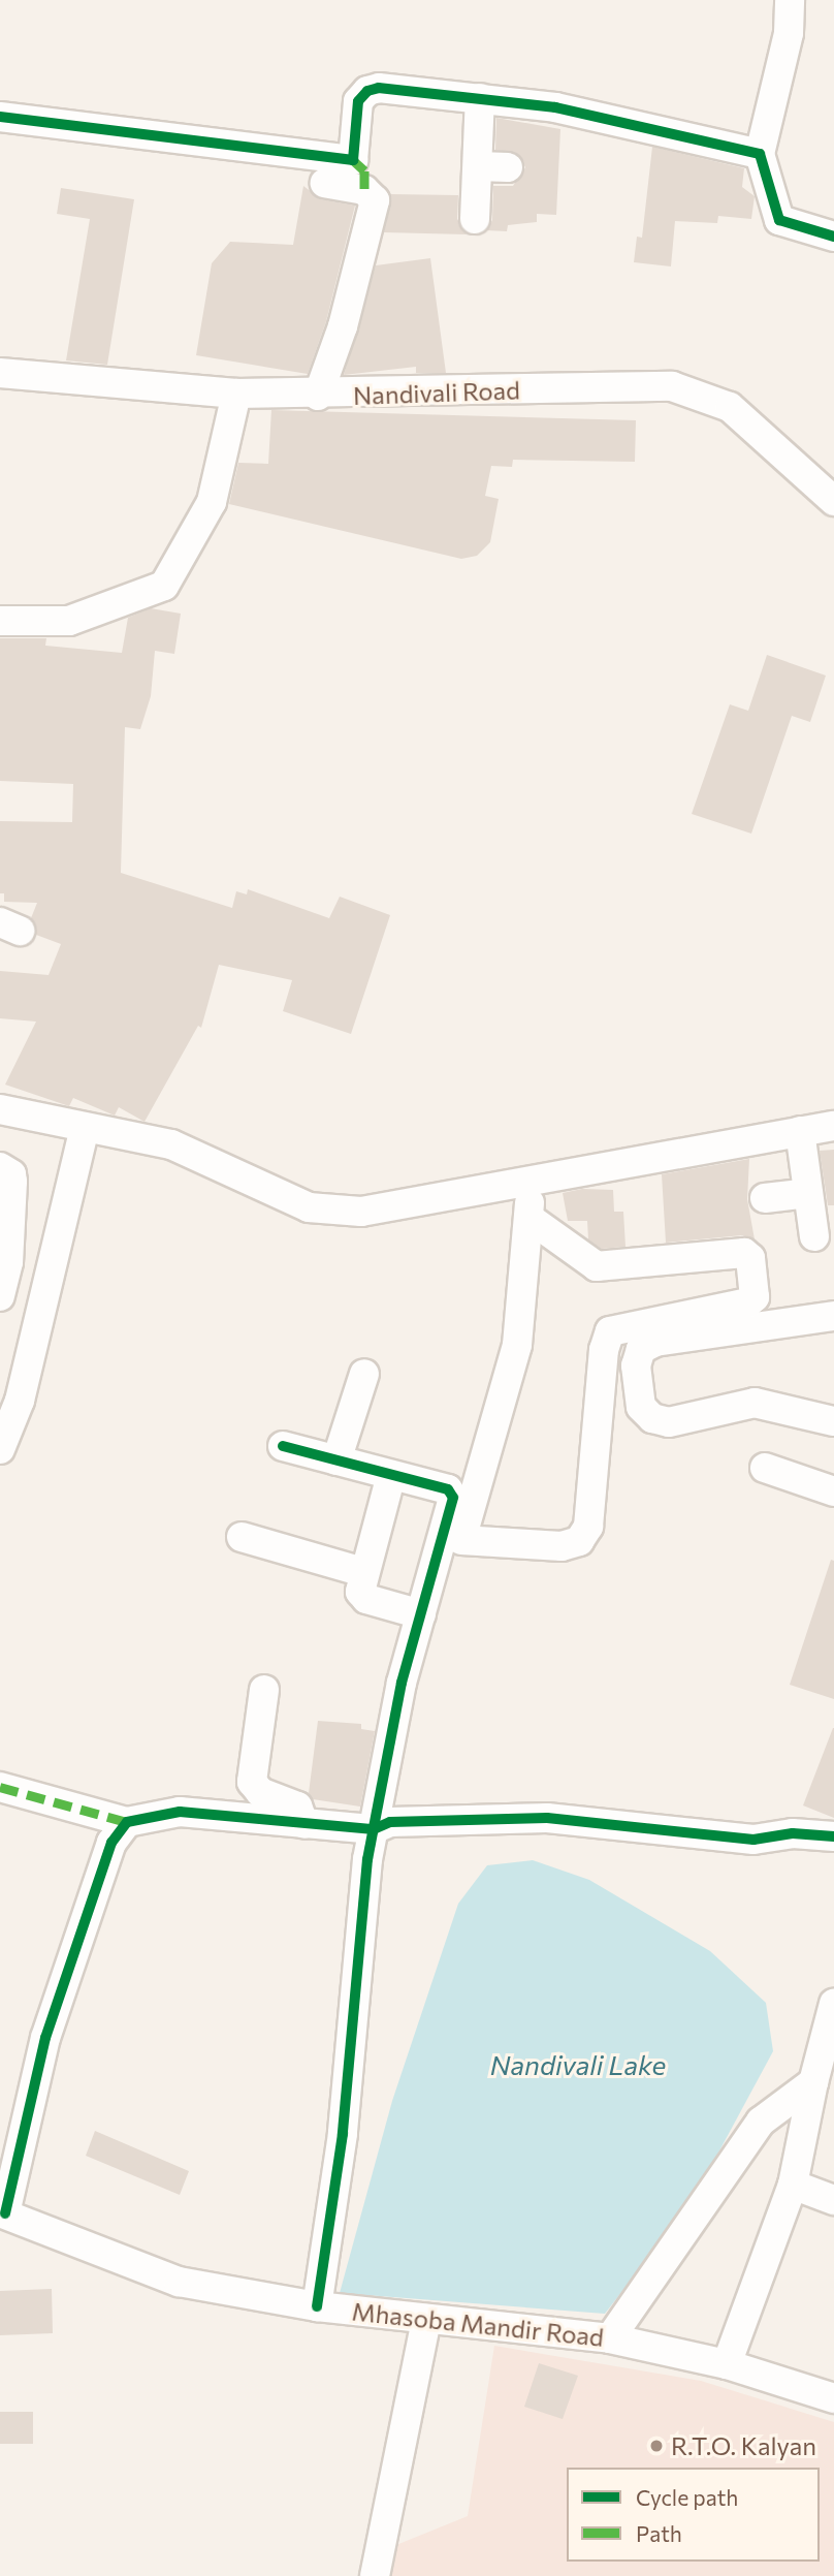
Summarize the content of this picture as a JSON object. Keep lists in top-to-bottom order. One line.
{"streets":{"street":["Nandivali Road","Mhasoba Mandir Road"]},"water":["Nandivali Lake"],"places":["R.T.O. Kalyan"],"legend":["Cycle path","Path"]}
